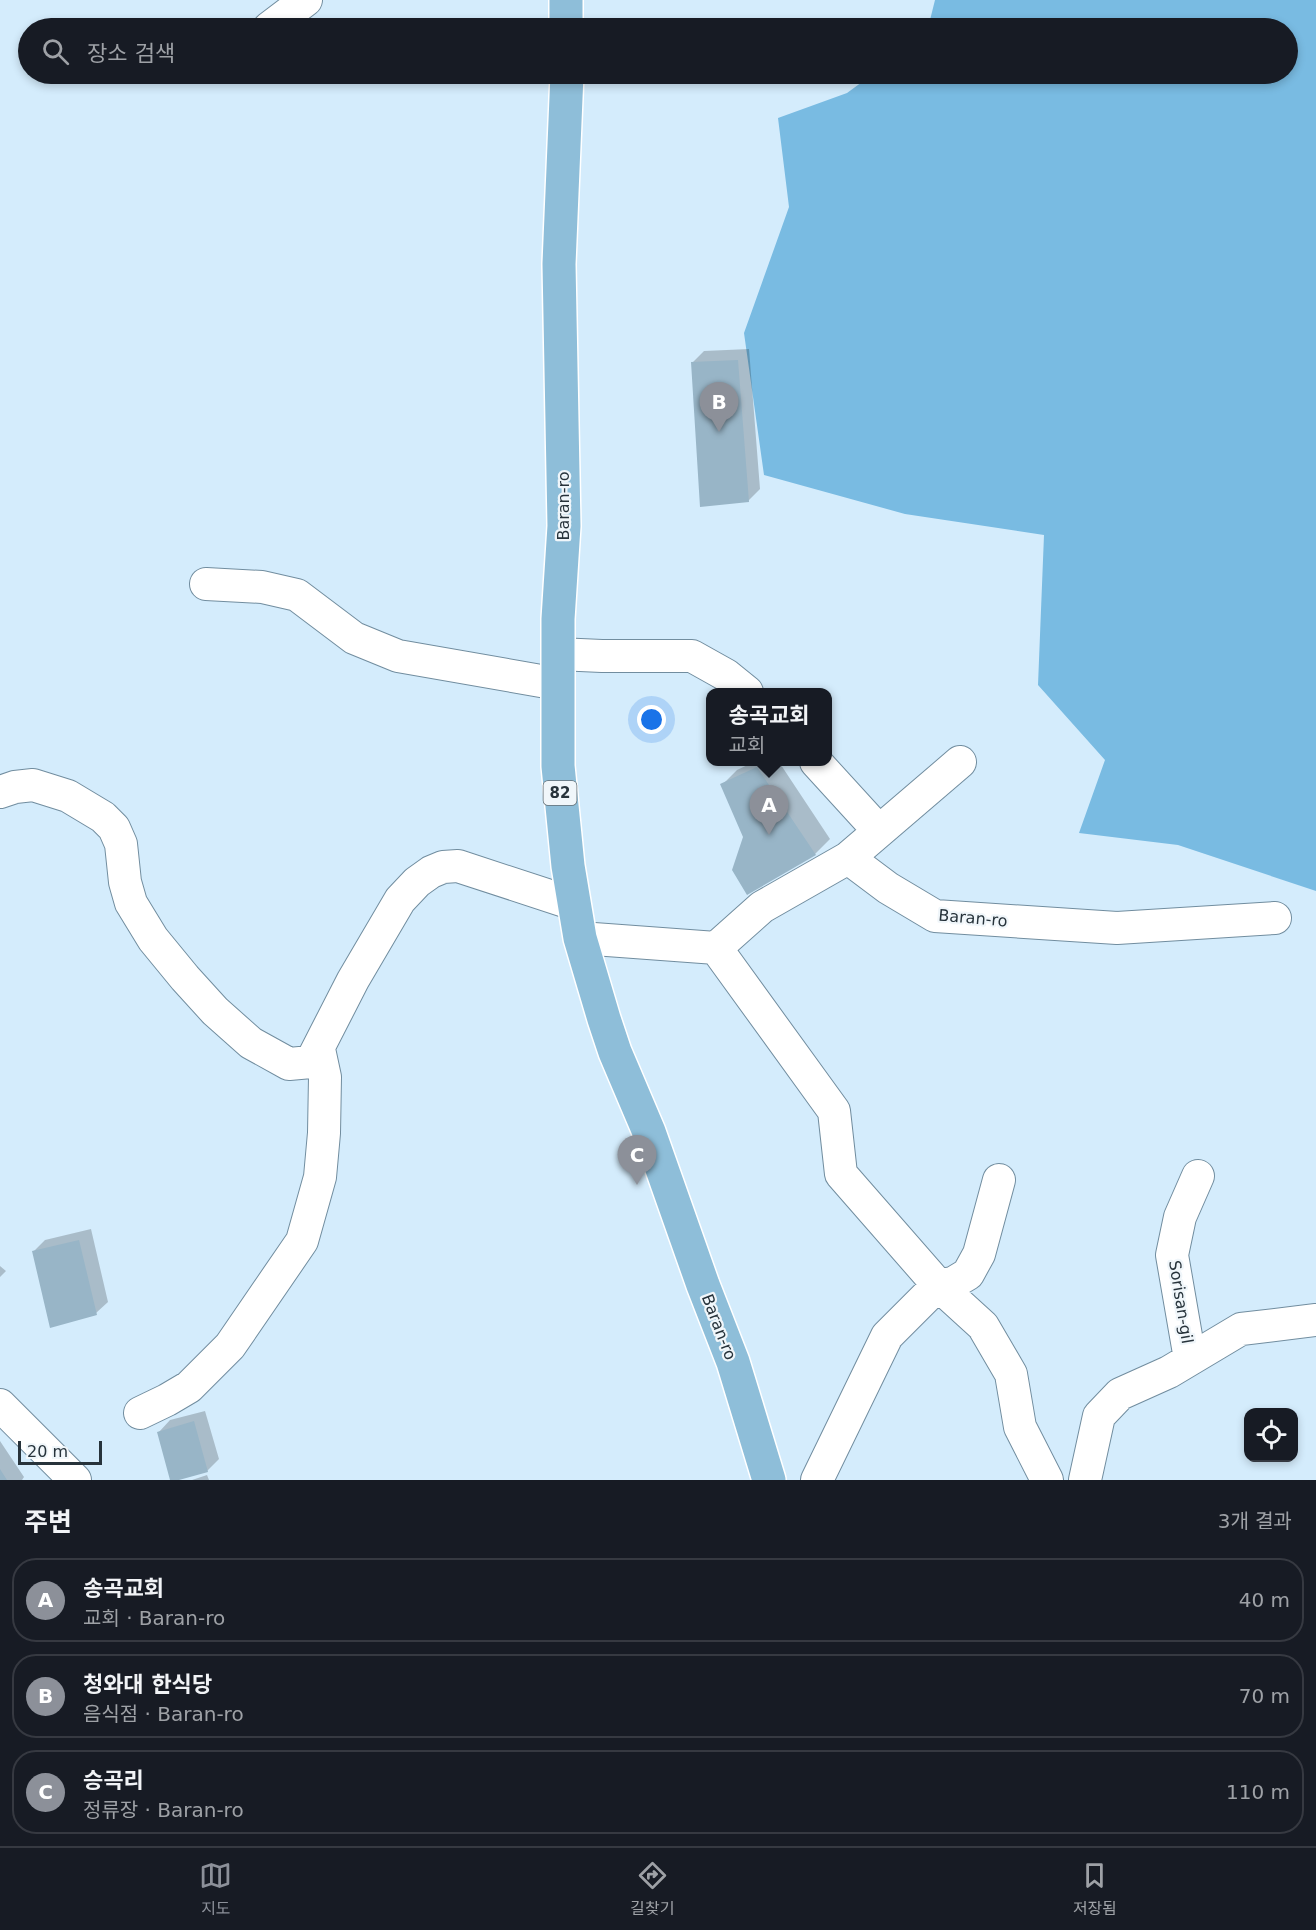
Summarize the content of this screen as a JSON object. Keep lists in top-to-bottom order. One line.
{"streets":{"main road":["Baran-ro","82"],"lane":["Sorisan-gil"]},"scale_bar":"20 m","page":{"search":"장소 검색","pins":["B","A","C"],"popup":["송곡교회","교회"],"scale":"20 m","heading":["주변","3개 결과"],"list":[{"mark":"A","name":"송곡교회","note":"교회 · Baran-ro","value":"40 m"},{"mark":"B","name":"청와대 한식당","note":"음식점 · Baran-ro","value":"70 m"},{"mark":"C","name":"승곡리","note":"정류장 · Baran-ro","value":"110 m"}],"nav":["지도","길찾기","저장됨"]}}
